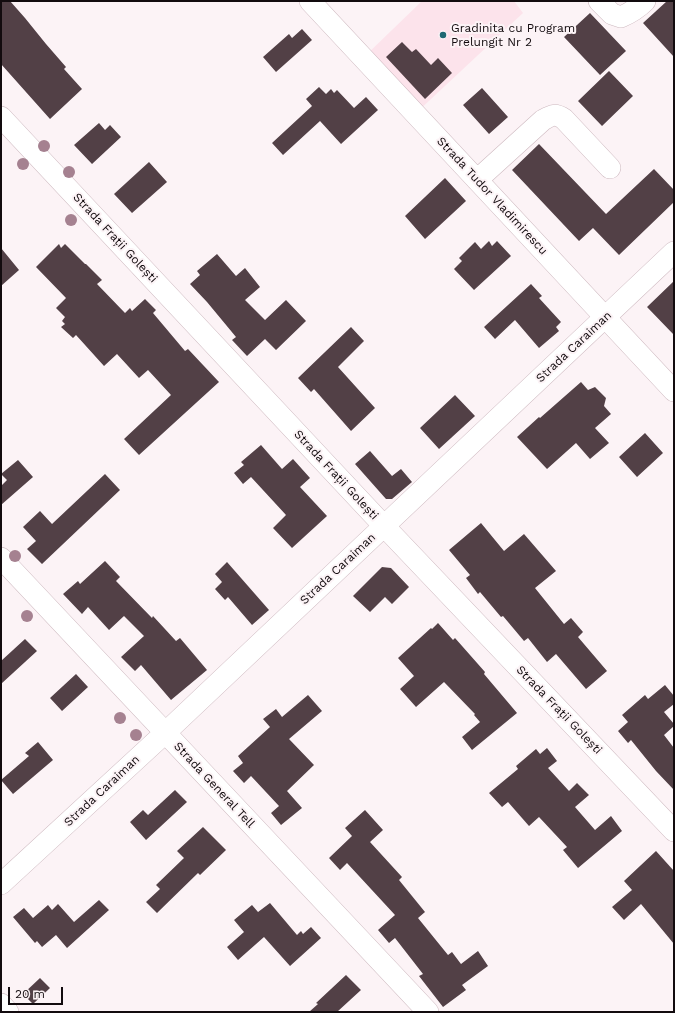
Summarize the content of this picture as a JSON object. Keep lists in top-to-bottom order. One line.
{"streets":{"street":["Strada Tudor Vladimirescu","Strada Frații Golești","Strada Caraiman","Strada General Tell"]},"crossings":[["Strada Tudor Vladimirescu","Strada Caraiman"],["Strada Frații Golești","Strada Caraiman"],["Strada Caraiman","Strada General Tell"]],"places":["Gradinita cu Program Prelungit Nr 2"],"scale_bar":"20 m"}
